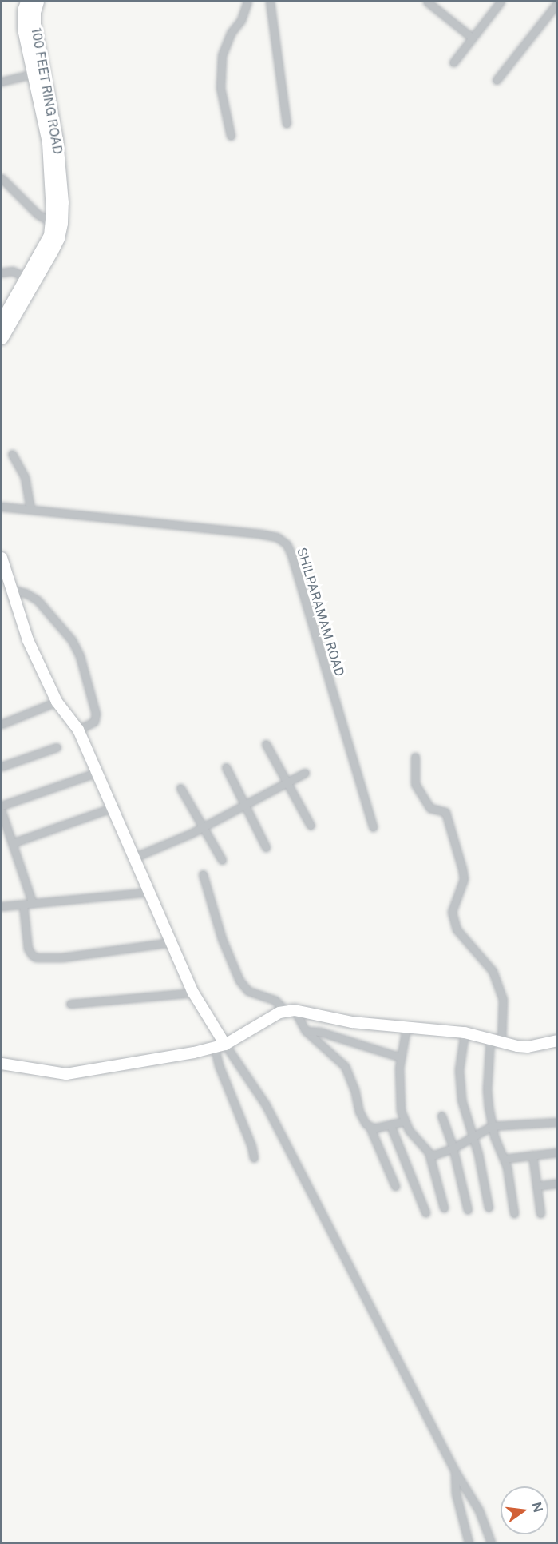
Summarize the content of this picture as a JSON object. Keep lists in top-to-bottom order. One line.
{"streets":{"main road":["100 FEET RING ROAD"],"street":["SHILPARAMAM ROAD"]},"north":"right"}
